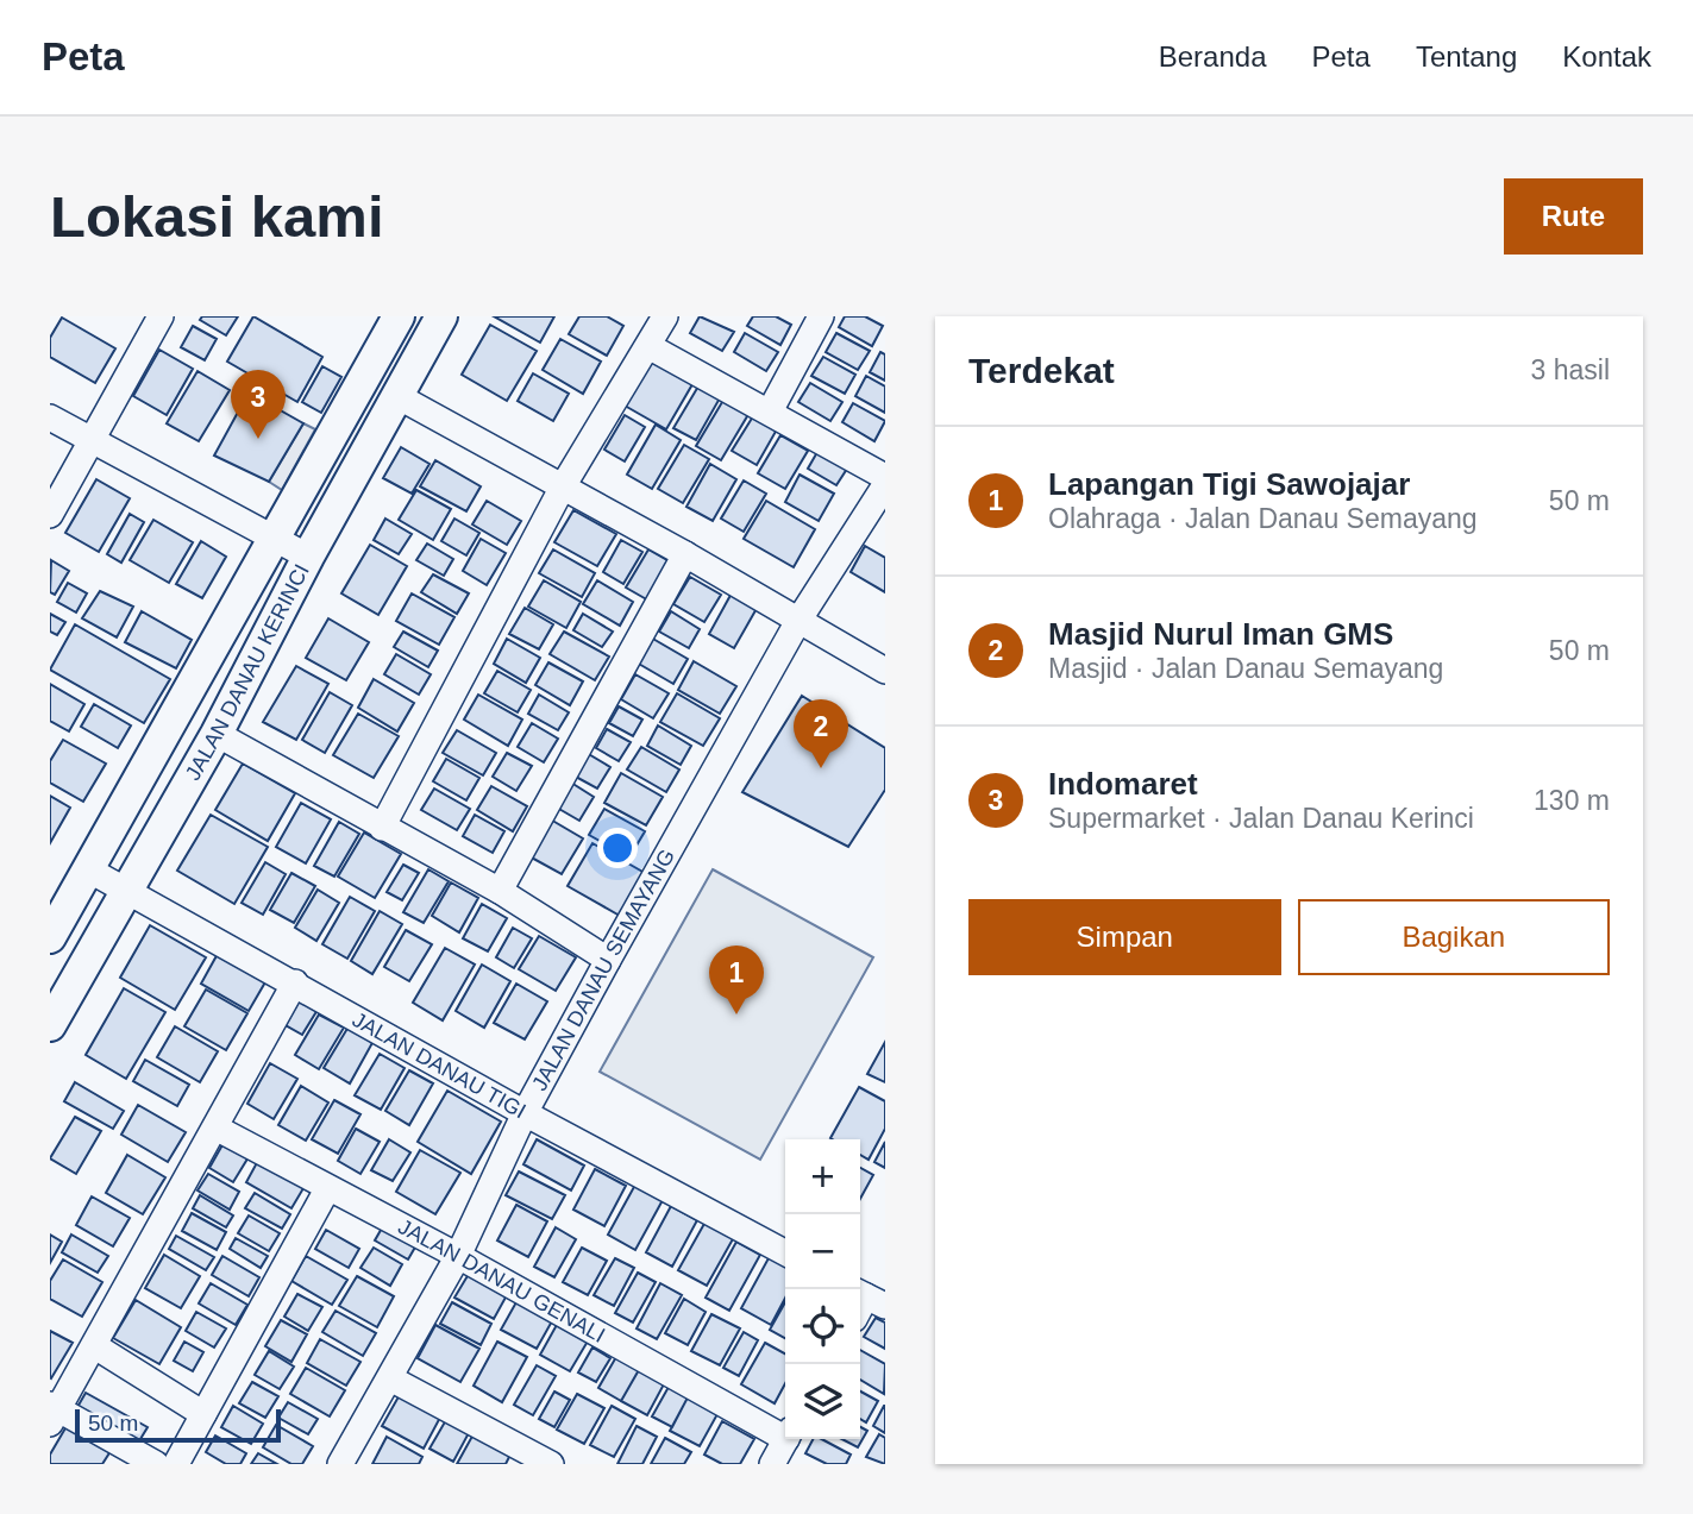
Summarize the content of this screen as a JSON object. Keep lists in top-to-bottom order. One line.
{"streets":{"street":["JALAN DANAU KERINCI","JALAN DANAU SEMAYANG","JALAN DANAU TIGI","JALAN DANAU GENALI"]},"crossings":[["JALAN DANAU KERINCI","JALAN DANAU TIGI"],["JALAN DANAU SEMAYANG","JALAN DANAU TIGI"],["JALAN DANAU SEMAYANG","JALAN DANAU GENALI"]],"scale_bar":"50 m","page":{"header":"Peta","nav":["Beranda","Peta","Tentang","Kontak"],"buttons":["Rute",["Simpan","Bagikan"]],"title":"Lokasi kami","heading":["Terdekat","3 hasil"],"pins":["3","2","1"],"list":[{"mark":"1","name":"Lapangan Tigi Sawojajar","note":"Olahraga · Jalan Danau Semayang","value":"50 m"},{"mark":"2","name":"Masjid Nurul Iman GMS","note":"Masjid · Jalan Danau Semayang","value":"50 m"},{"mark":"3","name":"Indomaret","note":"Supermarket · Jalan Danau Kerinci","value":"130 m"}],"map_buttons":["+","−"],"scale":"50 m"}}
